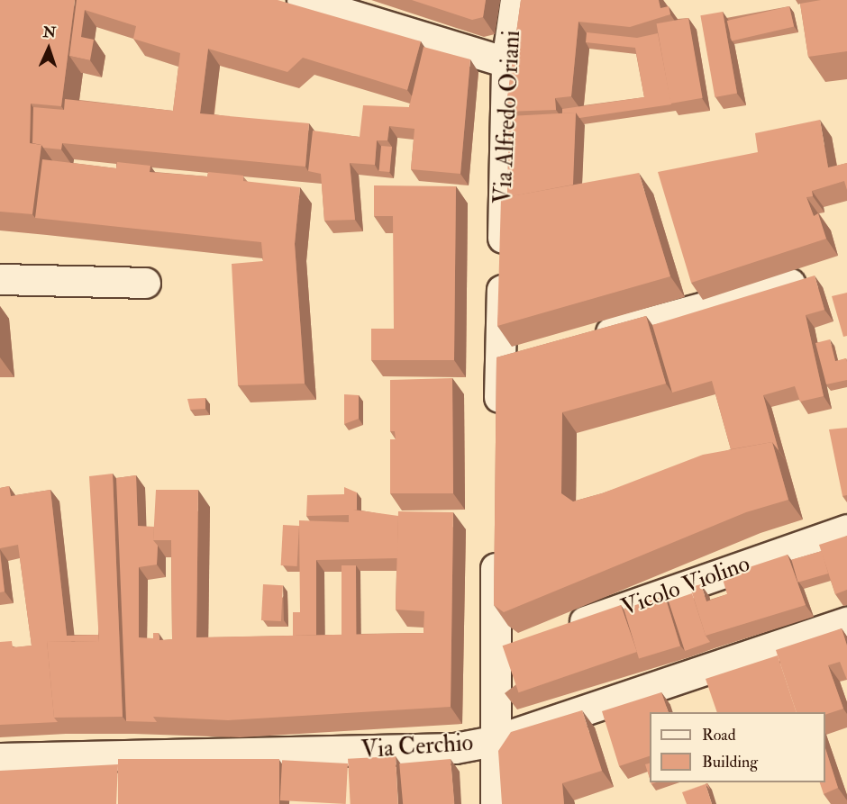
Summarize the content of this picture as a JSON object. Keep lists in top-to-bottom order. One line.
{"streets":{"street":["Via Alfredo Oriani","Vicolo Violino","Via Cerchio"]},"legend":["Road","Building"],"north":"top"}
